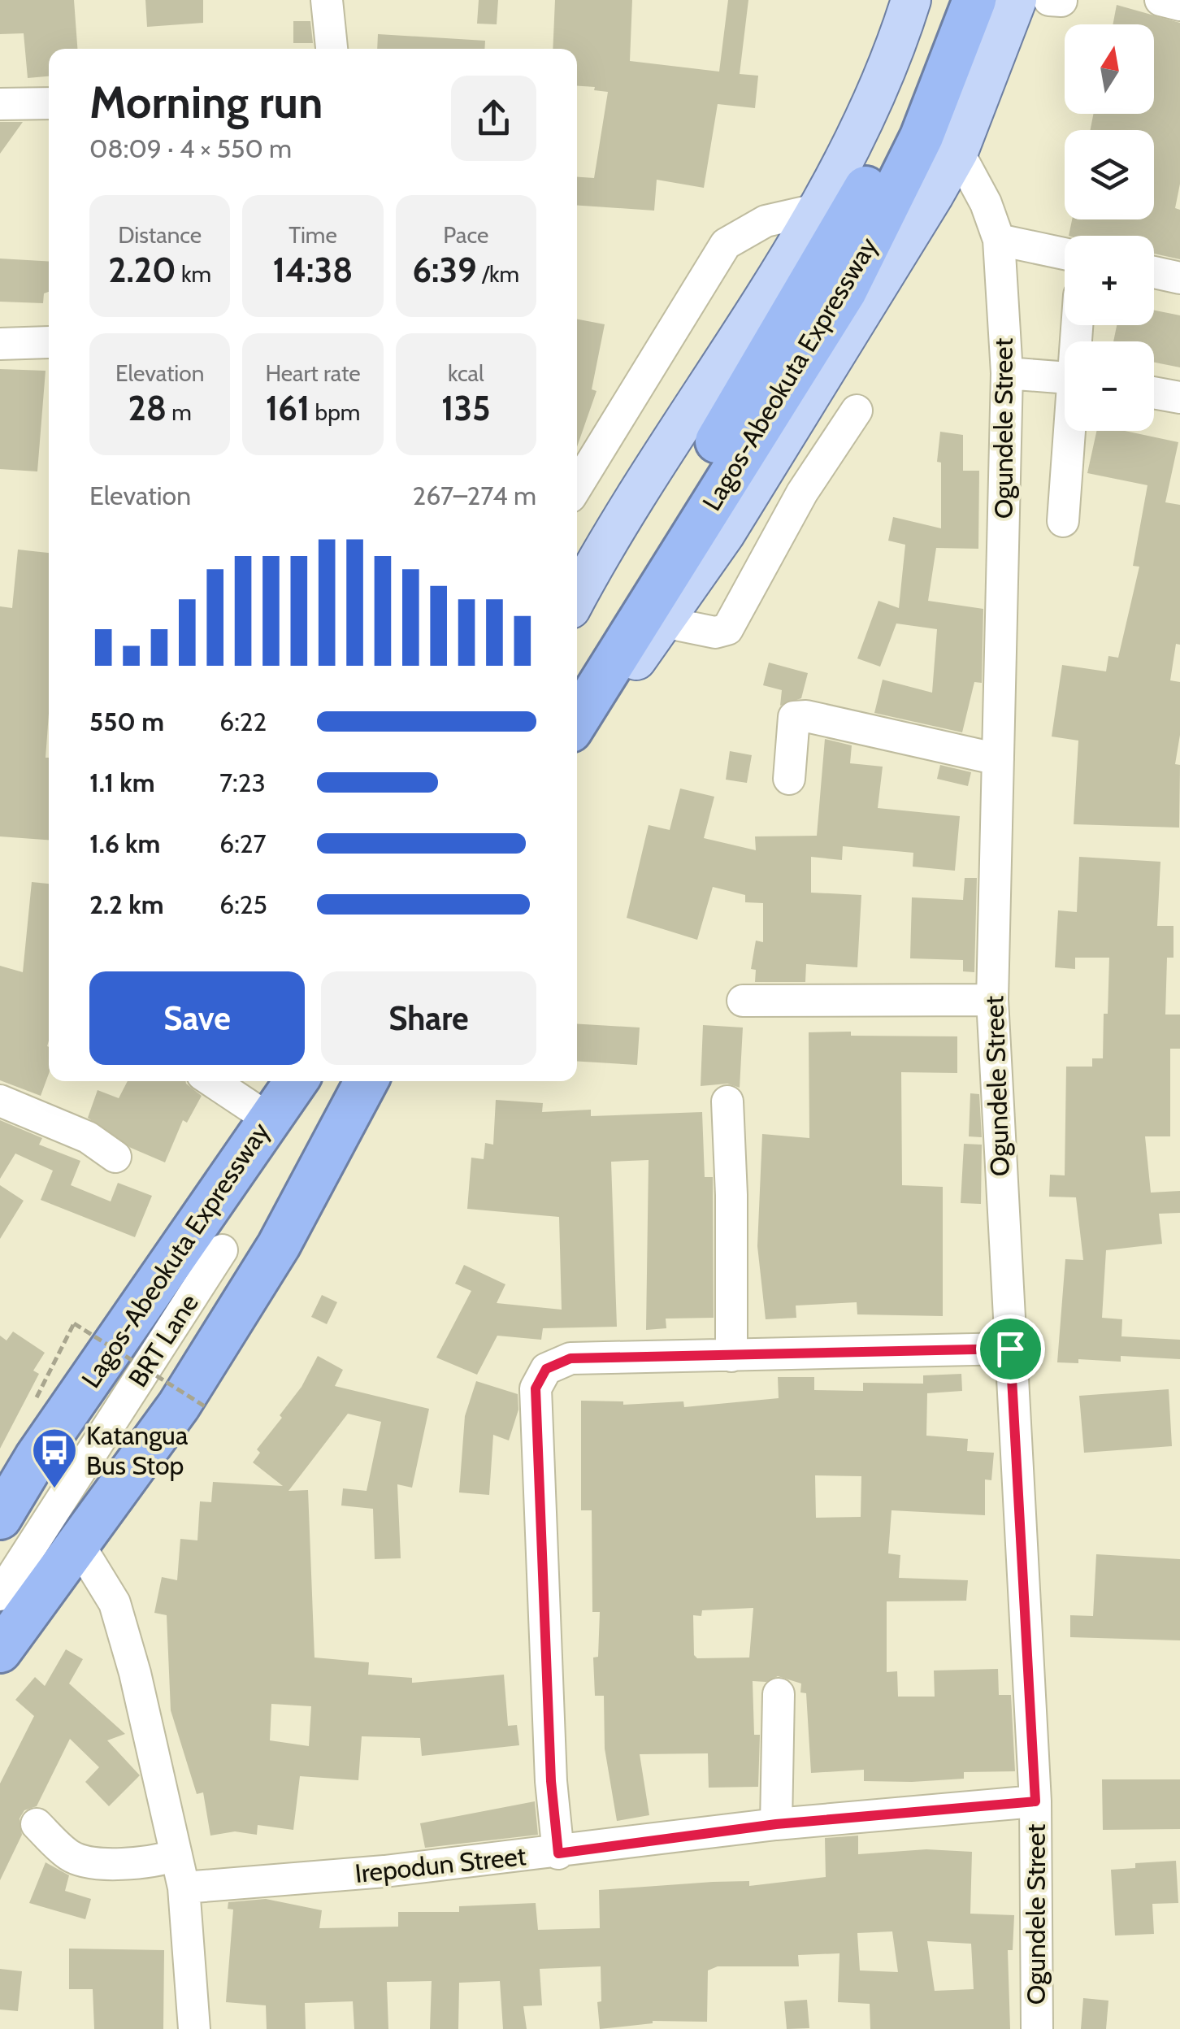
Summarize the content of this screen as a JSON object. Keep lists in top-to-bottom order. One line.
{"streets":{"highway":["Lagos-Abeokuta Expressway"],"street":["Ogundele Street","BRT Lane","Irepodun Street"]},"crossings":[["Ogundele Street","Irepodun Street"]],"places":{"bus stop":["Katangua Bus Stop"]},"north":"top","page":{"map_buttons":["+","−"],"heading":["Morning run","08:09 · 4 × 550 m"],"stats":[["Distance","2.20 km"],["Time","14:38"],["Pace","6:39 /km"],["Elevation","28 m"],["Heart rate","161 bpm"],["kcal","135"]],"chart":["Elevation","267–274 m"],"list":[{"name":"550 m","note":"6:22"},{"name":"1.1 km","note":"7:23"},{"name":"1.6 km","note":"6:27"},{"name":"2.2 km","note":"6:25"}],"buttons":["Save","Share"]}}
